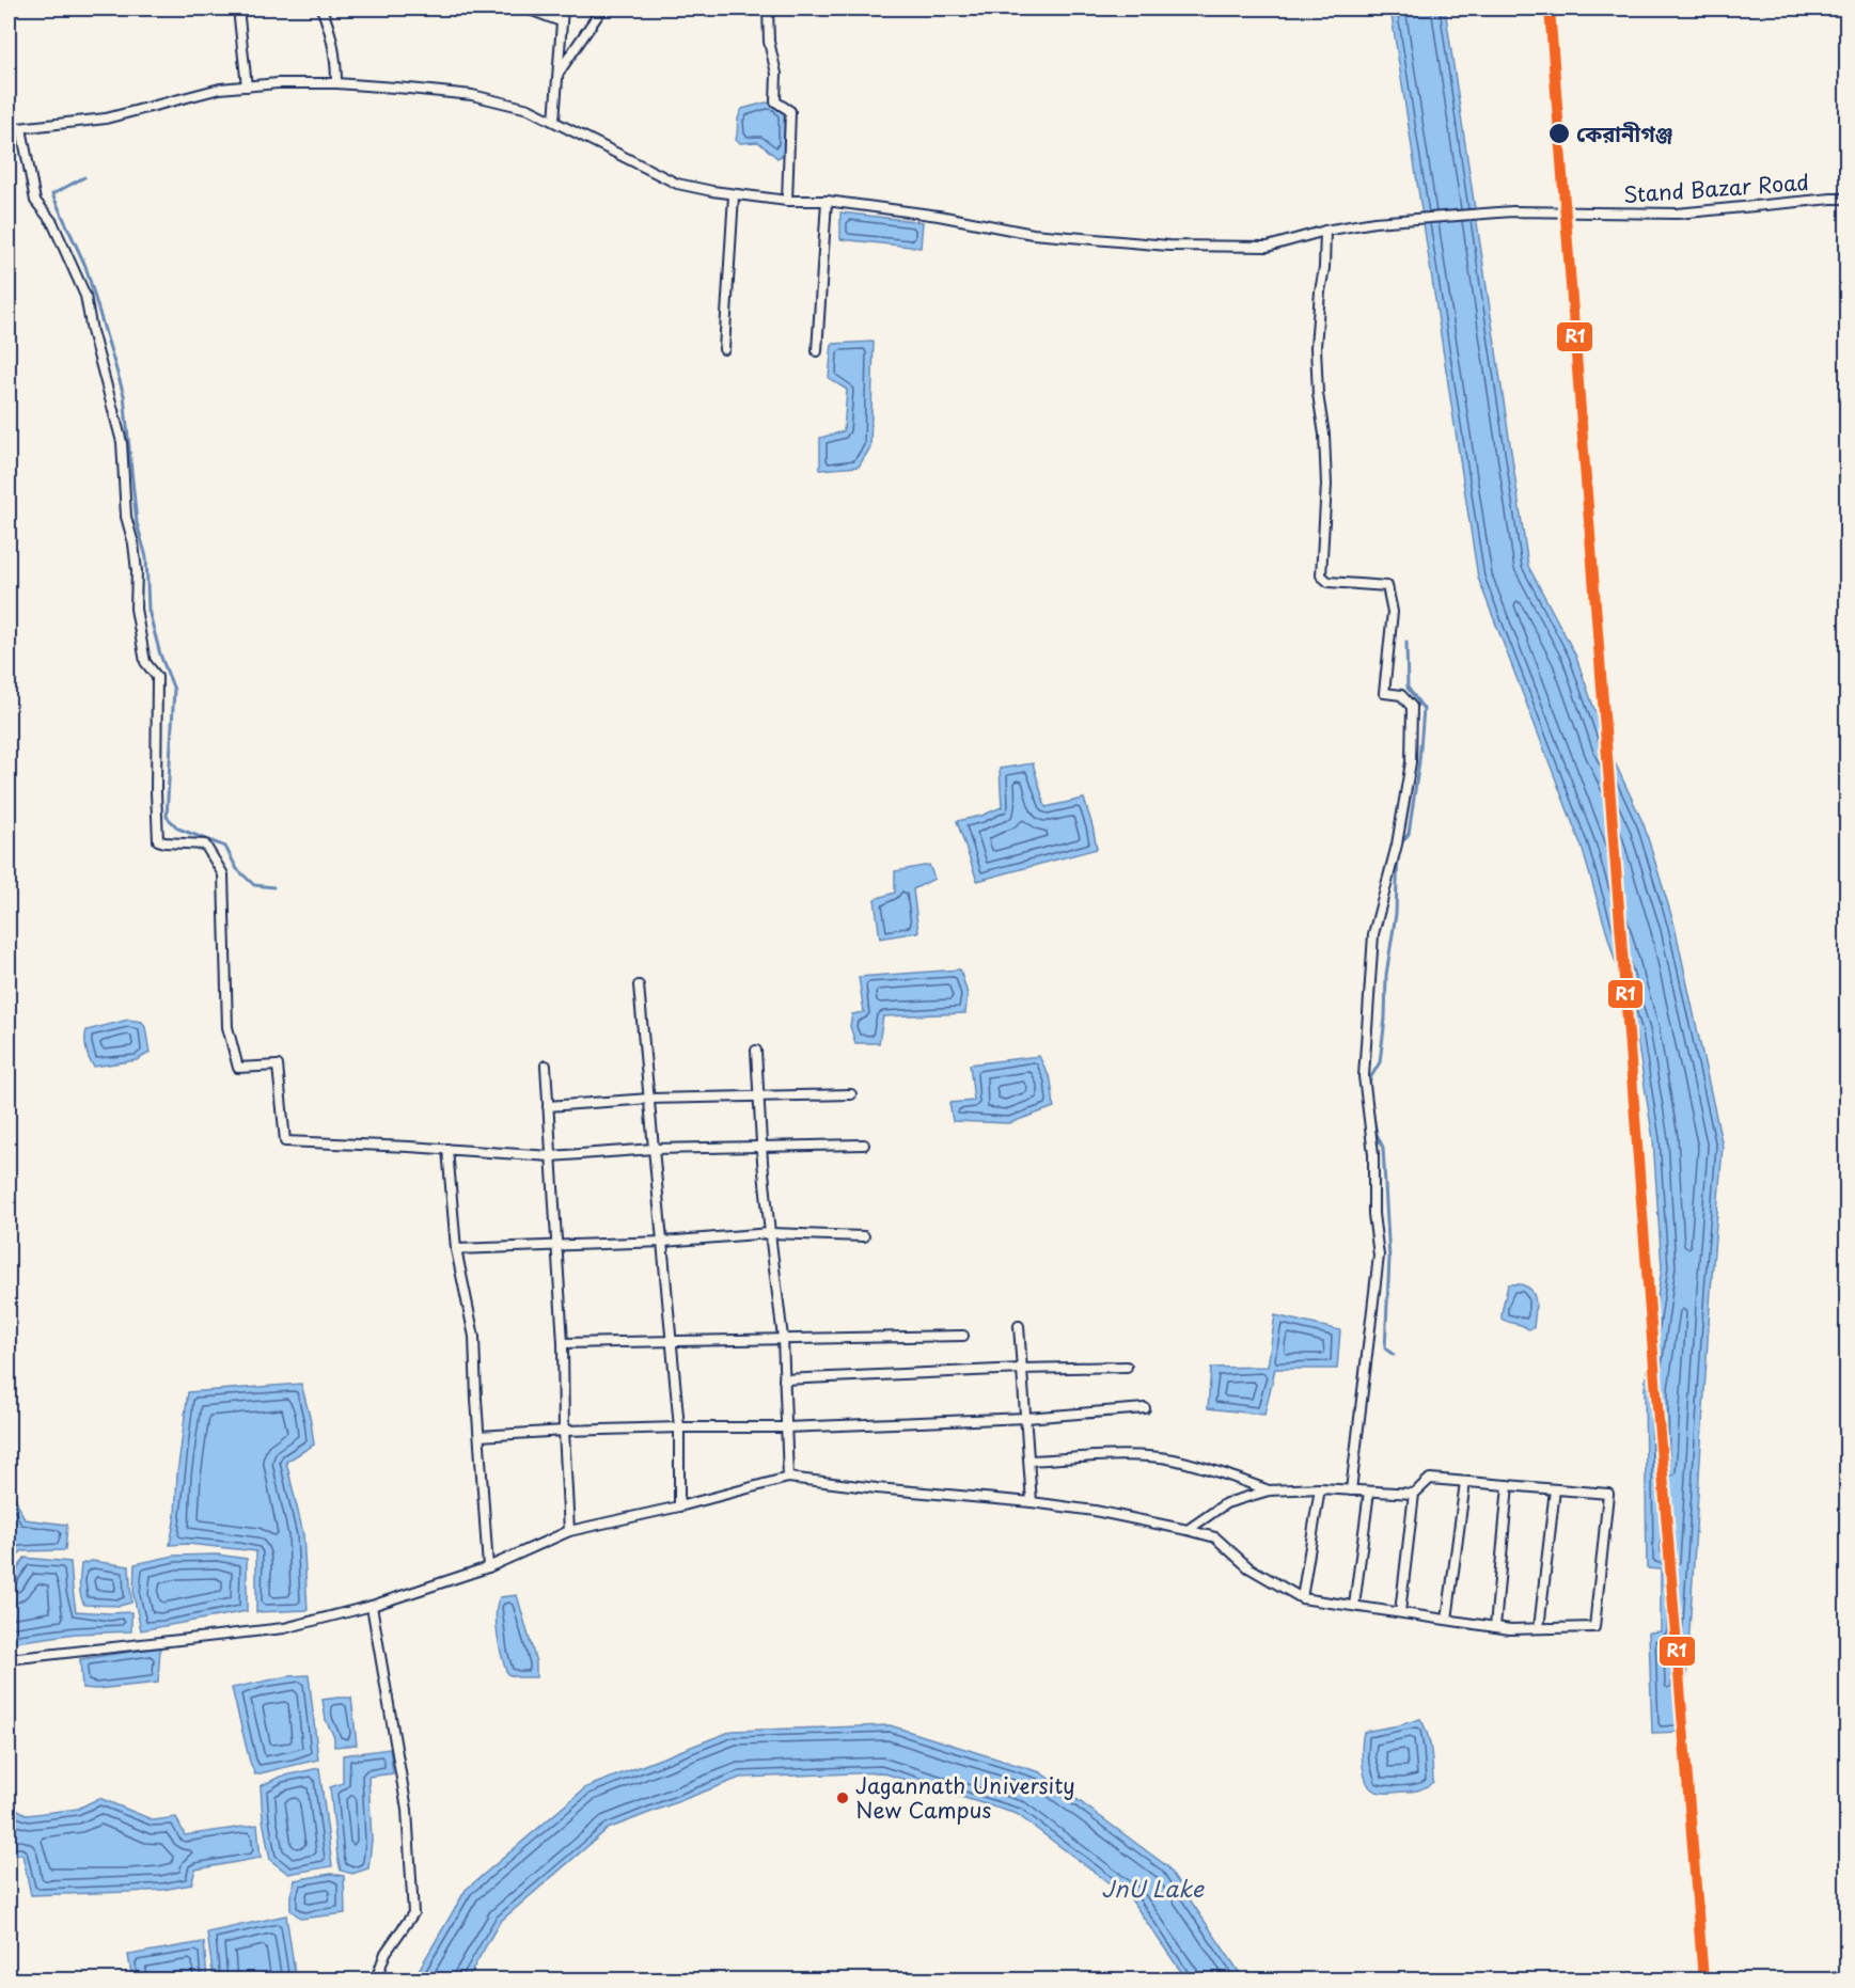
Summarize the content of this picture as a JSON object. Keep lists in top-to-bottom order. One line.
{"streets":{"street":["Stand Bazar Road"]},"water":["JnU Lake"],"places":["কেরানীগঞ্জ","Jagannath University New Campus"],"lines":["transit line R1"]}
